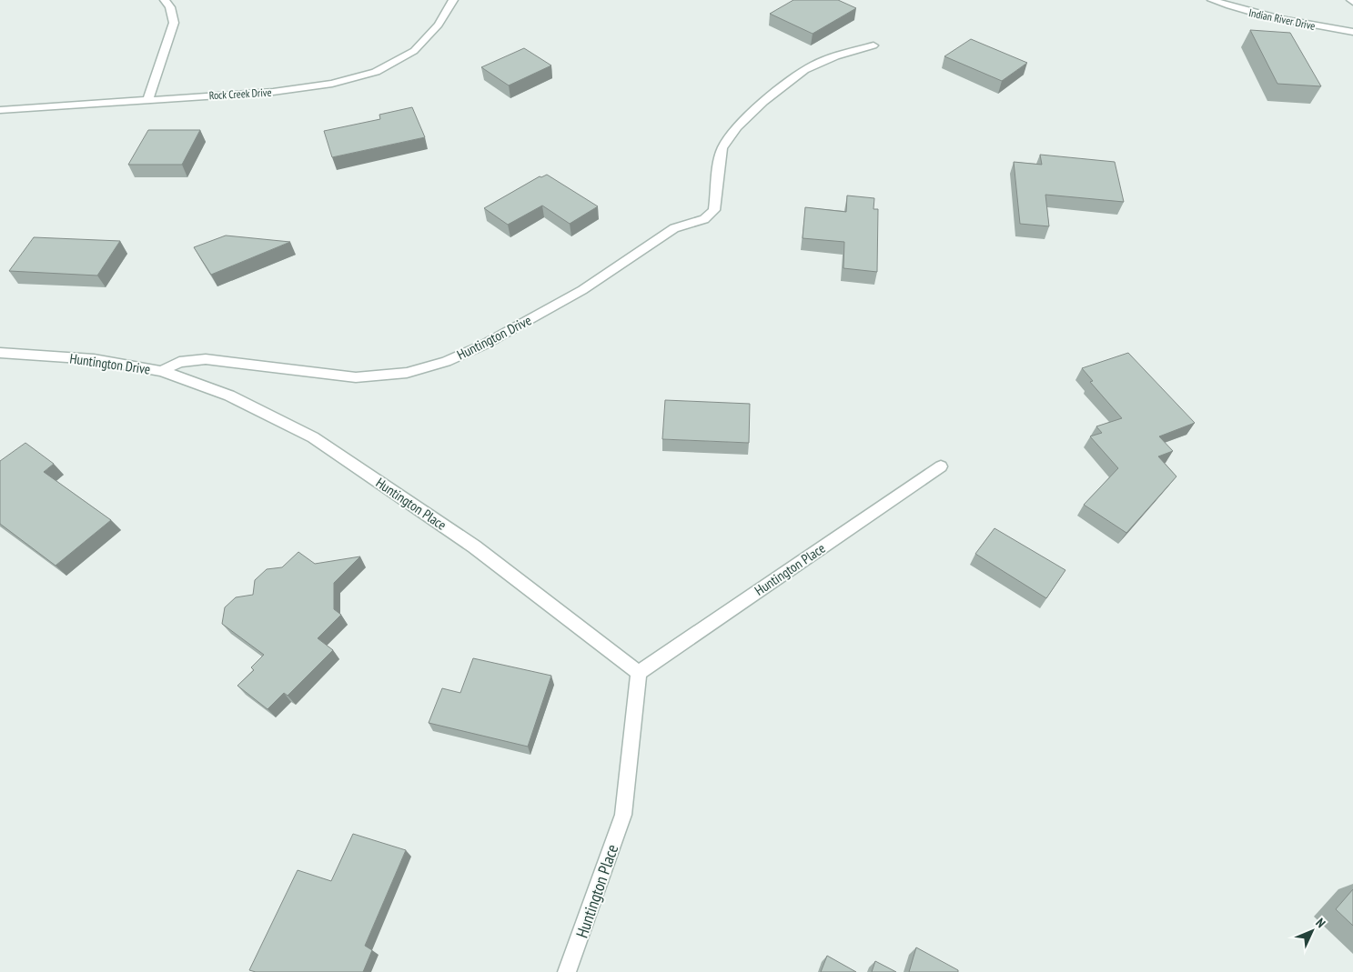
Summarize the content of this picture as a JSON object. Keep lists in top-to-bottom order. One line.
{"streets":{"street":["Indian River Drive","Rock Creek Drive","Huntington Drive","Huntington Place"]},"crossings":[["Huntington Drive","Huntington Place"]],"north":"top right"}
